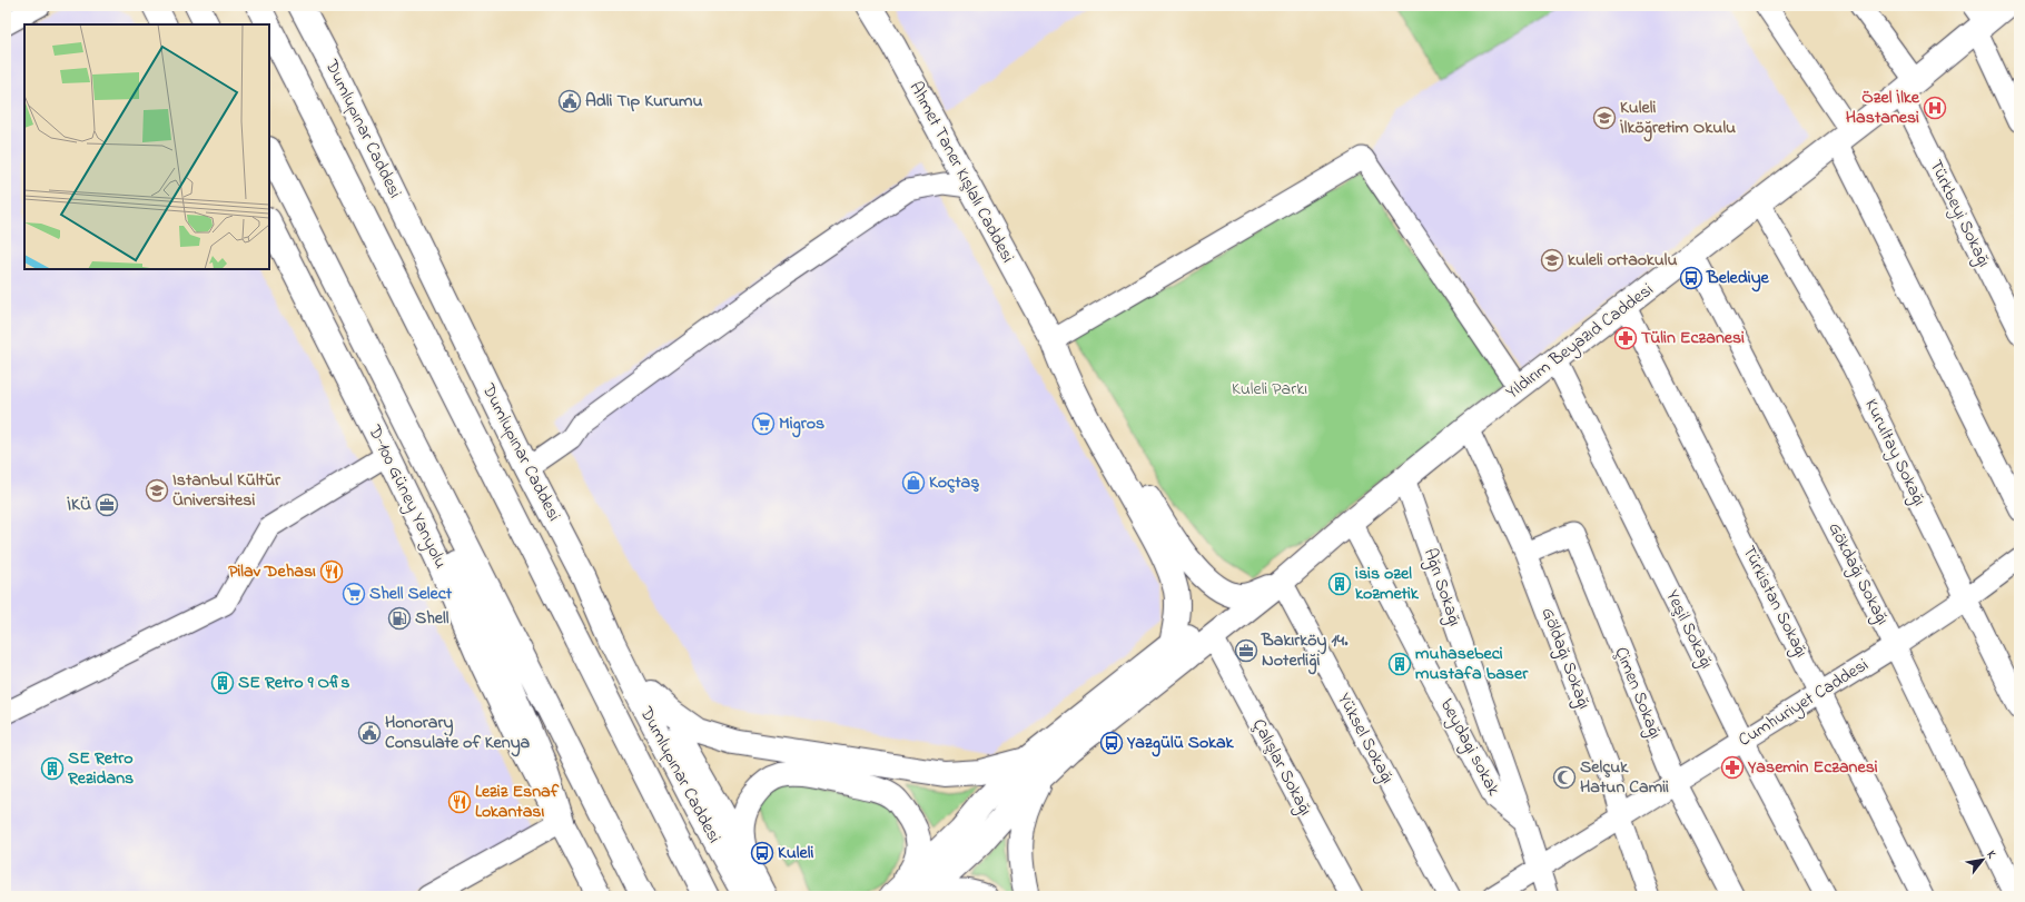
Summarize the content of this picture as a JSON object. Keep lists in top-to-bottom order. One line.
{"streets":{"main road":["Dumlupınar Caddesi","Ahmet Taner Kışlalı Caddesi","Yıldırım Beyazıd Caddesi","D-100 Güney Yanyolu"],"street":["Türkbeyi Sokağı","Kurultay Sokağı","Gökdağı Sokağı","Ağrı Sokağı","Türkistan Sokağı","Yeşil Sokağı","Göldağı Sokağı","Çimen Sokağı","Cumhuriyet Caddesi","Yüksel Sokağı","beydagi sokak","Çalışlar Sokağı"]},"crossings":[["Ahmet Taner Kışlalı Caddesi","Yıldırım Beyazıd Caddesi"],["Ahmet Taner Kışlalı Caddesi","Yüksel Sokağı"],["Türkbeyi Sokağı","Yıldırım Beyazıd Caddesi"],["Yıldırım Beyazıd Caddesi","Kurultay Sokağı"],["Yıldırım Beyazıd Caddesi","Gökdağı Sokağı"],["Yıldırım Beyazıd Caddesi","Ağrı Sokağı"],["Yıldırım Beyazıd Caddesi","Türkistan Sokağı"],["Yıldırım Beyazıd Caddesi","Yeşil Sokağı"],["Yıldırım Beyazıd Caddesi","Göldağı Sokağı"],["Yıldırım Beyazıd Caddesi","Yüksel Sokağı"],["Yıldırım Beyazıd Caddesi","beydagi sokak"],["Yıldırım Beyazıd Caddesi","Çalışlar Sokağı"],["Kurultay Sokağı","Cumhuriyet Caddesi"],["Gökdağı Sokağı","Cumhuriyet Caddesi"],["Ağrı Sokağı","Cumhuriyet Caddesi"],["Ağrı Sokağı","beydagi sokak"],["Türkistan Sokağı","Cumhuriyet Caddesi"],["Yeşil Sokağı","Cumhuriyet Caddesi"],["Göldağı Sokağı","Çimen Sokağı"],["Göldağı Sokağı","Cumhuriyet Caddesi"],["Çimen Sokağı","Cumhuriyet Caddesi"]],"parks":["Kuleli Parkı"],"places":{"public building":["Adli Tıp Kurumu","Honorary Consulate of Kenya"],"hospital":["Özel İlke Hastanesi"],"school or university":["Kuleli İlköğretim Okulu","kuleli ortaokulu","Istanbul Kültür Üniversitesi"],"bus stop":["Belediye","Yazgülü Sokak","Kuleli"],"pharmacy":["Tülin Eczanesi","Yasemin Eczanesi"],"supermarket":["Migros","Shell Select"],"shop":["Koçtaş"],"office":["İKÜ","Bakırköy 14. Noterliği"],"restaurant":["Pilav Dehası","Leziz Esnaf Lokantası"],"building":["isis ozel kozmetik","muhasebeci mustafa baser","SE Retro 9 Ofis","SE Retro Rezidans"],"fuel station":["Shell"],"mosque":["Selçuk Hatun Camii"]},"north":"top right"}
